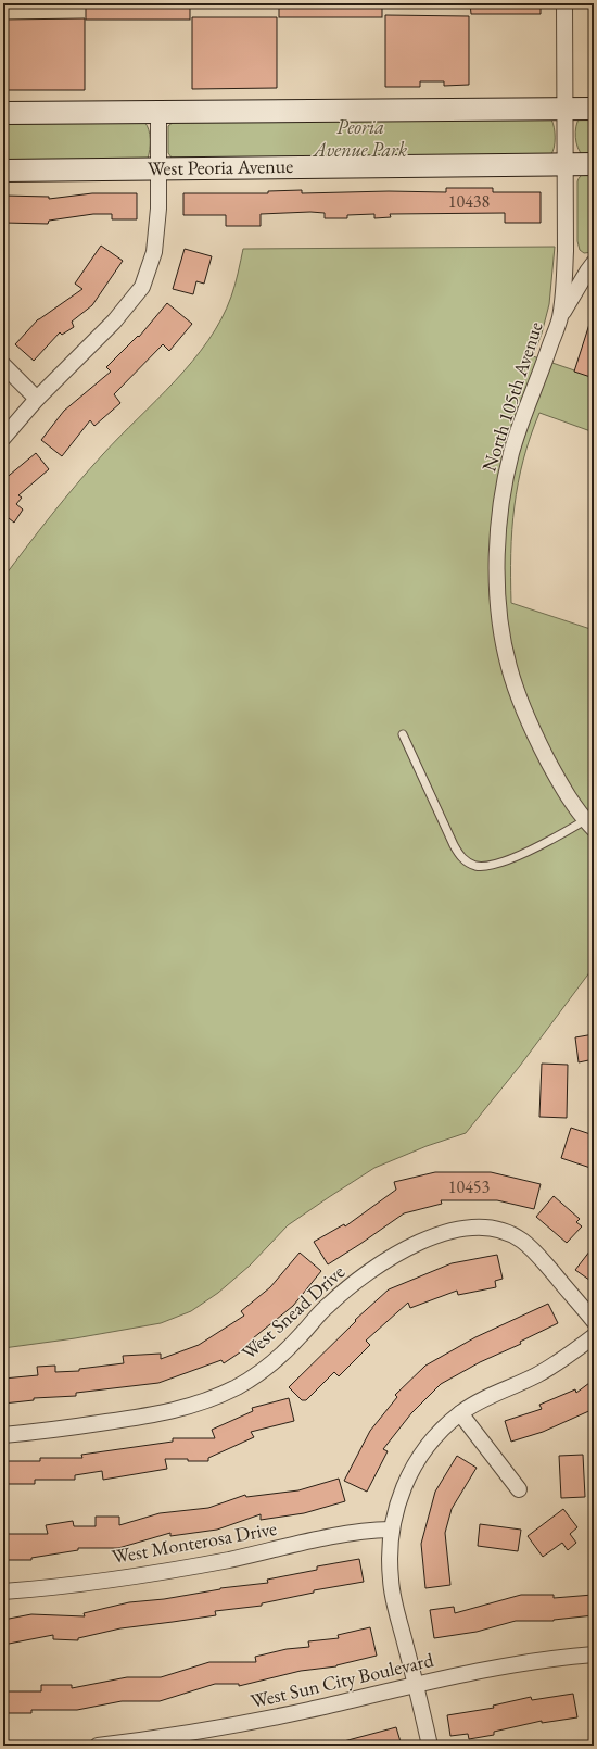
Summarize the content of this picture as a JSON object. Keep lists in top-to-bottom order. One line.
{"streets":{"street":["West Peoria Avenue","North 105th Avenue","West Snead Drive","West Monterosa Drive","West Sun City Boulevard"]},"crossings":[["West Peoria Avenue","North 105th Avenue"]],"parks":["Peoria Avenue Park"],"house_numbers":["10438","10453"]}
